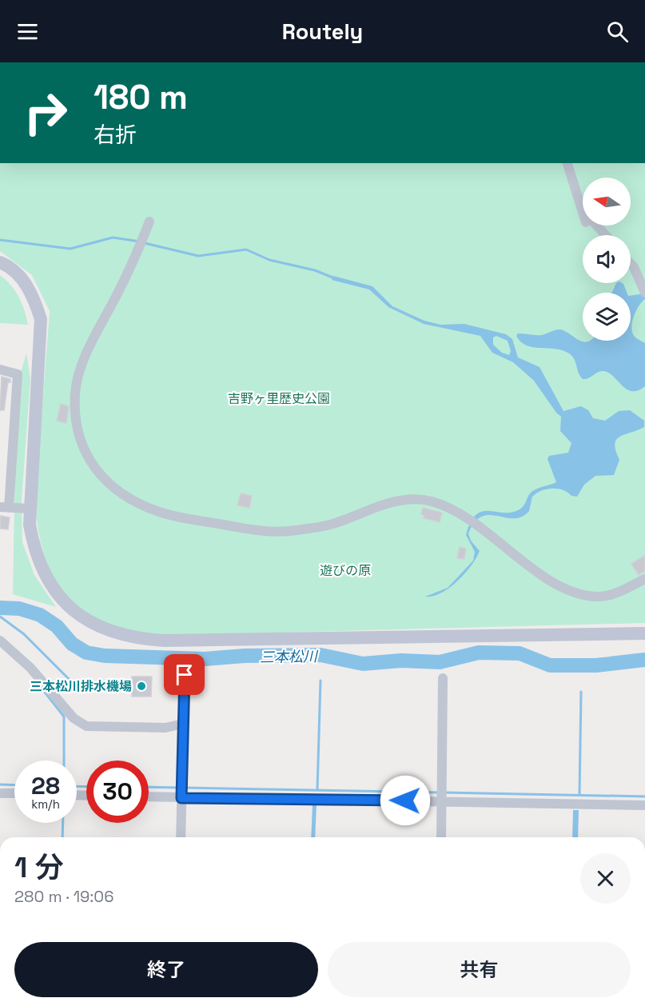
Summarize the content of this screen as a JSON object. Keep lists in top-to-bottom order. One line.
{"water":["三本松川"],"parks":["吉野ヶ里歴史公園","遊びの原"],"places":["三本松川排水機場"],"north":"left","page":{"header":"Routely","turn":["180 m","右折"],"speed":"28 km/h","limit":"30","heading":["1 分","280 m · 19:06"],"buttons":["終了","共有"]}}
